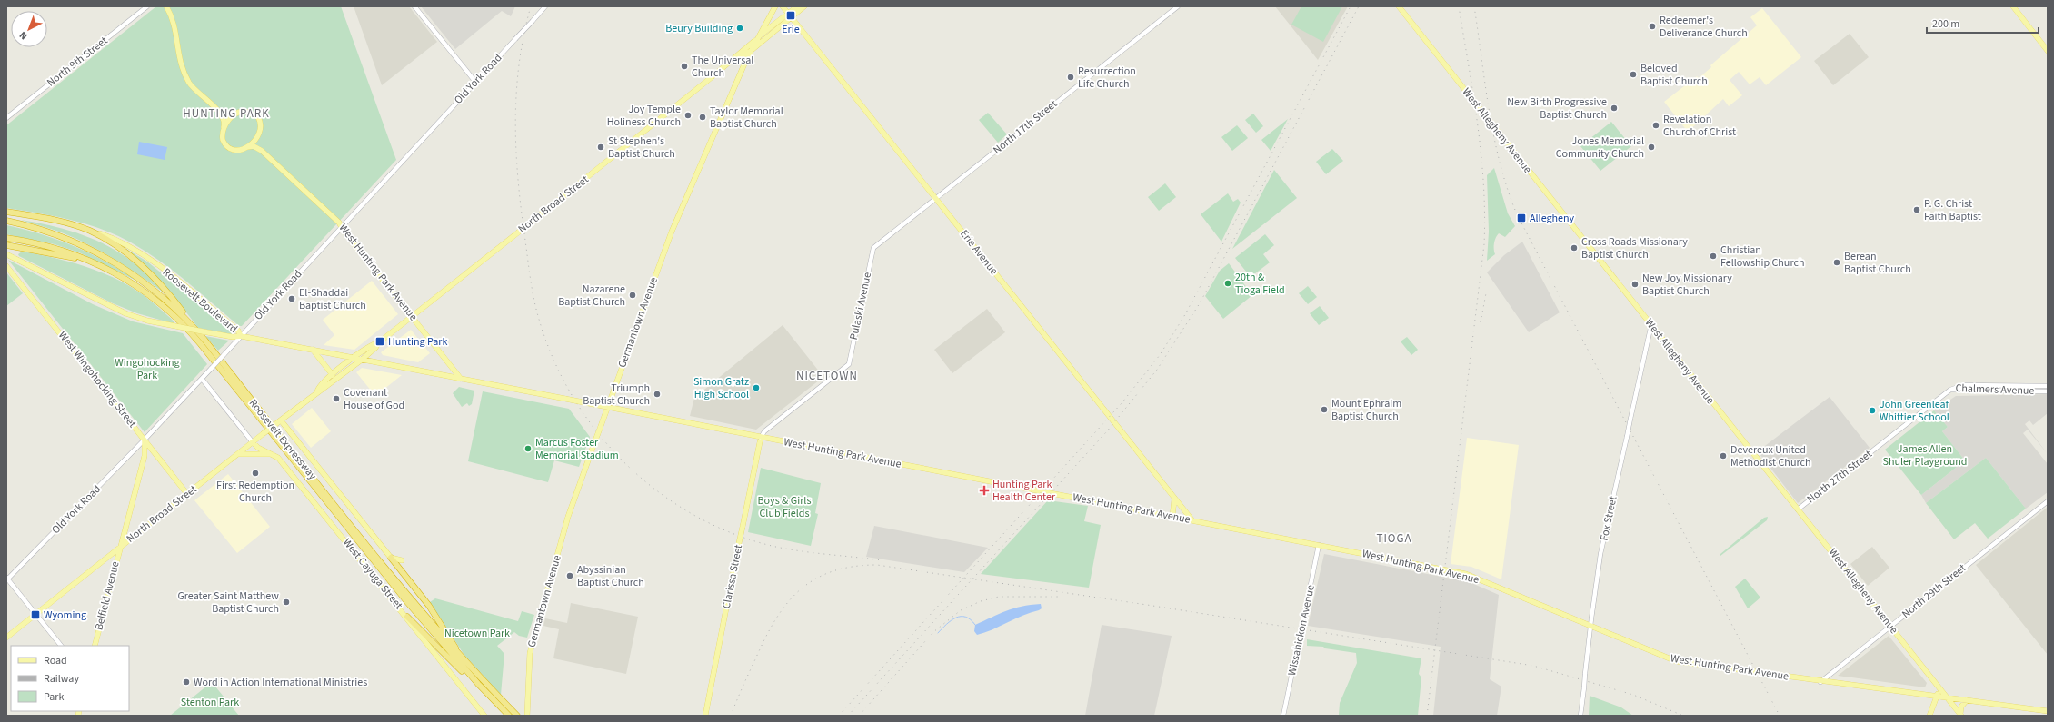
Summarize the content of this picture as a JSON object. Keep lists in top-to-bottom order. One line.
{"streets":{"highway":["Roosevelt Boulevard","Roosevelt Expressway"],"main road":["West Allegheny Avenue","North Broad Street","Erie Avenue","West Hunting Park Avenue","Germantown Avenue","West Wingohocking Street","West Cayuga Street","Clarissa Street","Belfield Avenue"],"street":["North 9th Street","Old York Road","North 17th Street","Pulaski Avenue","Chalmers Avenue","North 27th Street","Fox Street","North 29th Street","Wissahickon Avenue"]},"crossings":[["Old York Road","West Hunting Park Avenue"],["Old York Road","Roosevelt Boulevard"],["Old York Road","West Wingohocking Street"],["Old York Road","Belfield Avenue"],["North 17th Street","Erie Avenue"],["North 17th Street","Pulaski Avenue"],["West Allegheny Avenue","West Hunting Park Avenue"],["West Allegheny Avenue","North 27th Street"],["West Allegheny Avenue","Fox Street"],["West Allegheny Avenue","North 29th Street"],["North Broad Street","Erie Avenue"],["North Broad Street","West Hunting Park Avenue"],["North Broad Street","Germantown Avenue"],["North Broad Street","West Wingohocking Street"],["North Broad Street","West Cayuga Street"],["North Broad Street","Belfield Avenue"],["Erie Avenue","West Hunting Park Avenue"],["West Hunting Park Avenue","Pulaski Avenue"],["West Hunting Park Avenue","Germantown Avenue"],["West Hunting Park Avenue","Fox Street"],["West Hunting Park Avenue","Clarissa Street"],["West Hunting Park Avenue","North 29th Street"],["West Hunting Park Avenue","Wissahickon Avenue"],["Pulaski Avenue","Clarissa Street"],["West Wingohocking Street","Belfield Avenue"],["Chalmers Avenue","North 27th Street"]],"districts":["HUNTING PARK","NICETOWN","TIOGA"],"parks":["Wingohocking Park","James Allen Shuler Playground","Boys & Girls Club Fields","Nicetown Park","Stenton Park"],"places":{"transit":["Erie","Allegheny","Hunting Park","Wyoming"],"other":["Redeemer's Deliverance Church","Beury Building","The Universal Church","Beloved Baptist Church","Resurrection Life Church","New Birth Progressive Baptist Church","Joy Temple Holiness Church","Taylor Memorial Baptist Church","Revelation Church of Christ","St Stephen's Baptist Church","Jones Memorial Community Church","P. G. Christ Faith Baptist","Cross Roads Missionary Baptist Church","Christian Fellowship Church","Berean Baptist Church","20th & Tioga Field","New Joy Missionary Baptist Church","Nazarene Baptist Church","El-Shaddai Baptist Church","Simon Gratz High School","Triumph Baptist Church","Covenant House of God","Mount Ephraim Baptist Church","John Greenleaf Whittier School","Marcus Foster Memorial Stadium","Devereux United Methodist Church","First Redemption Church","Abyssinian Baptist Church","Greater Saint Matthew Baptist Church","Word in Action International Ministries"],"health":["Hunting Park Health Center"]},"legend":["Road","Railway","Park"],"scale_bar":"200 m","north":"bottom left"}
